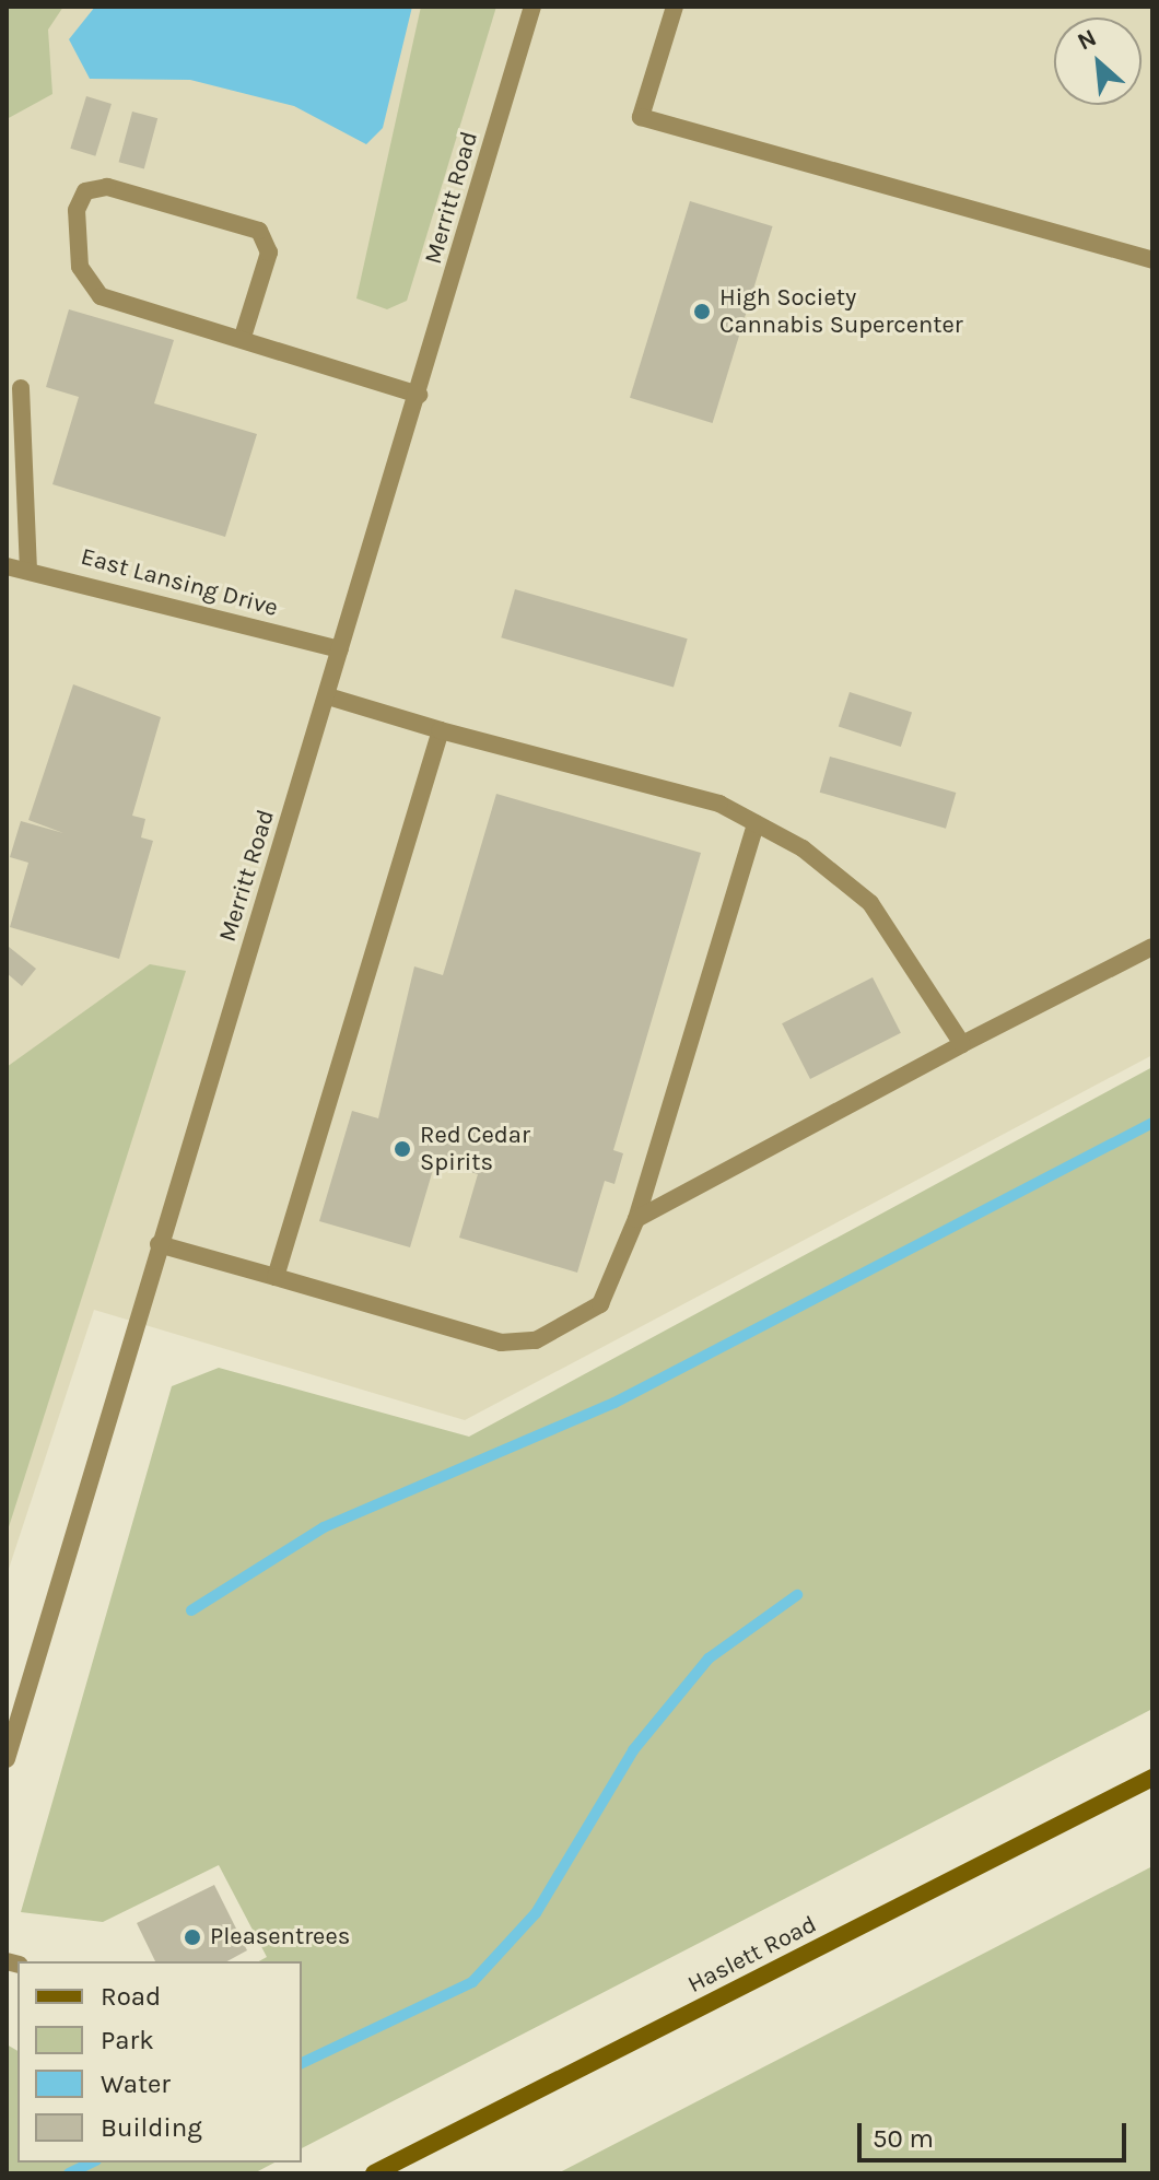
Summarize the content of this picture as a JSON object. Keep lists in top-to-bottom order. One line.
{"streets":{"main road":["Haslett Road"],"street":["Merritt Road","East Lansing Drive"]},"crossings":[["Merritt Road","East Lansing Drive"]],"places":["High Society Cannabis Supercenter","Red Cedar Spirits","Pleasentrees"],"legend":["Road","Park","Water","Building"],"scale_bar":"50 m","north":"top left"}
